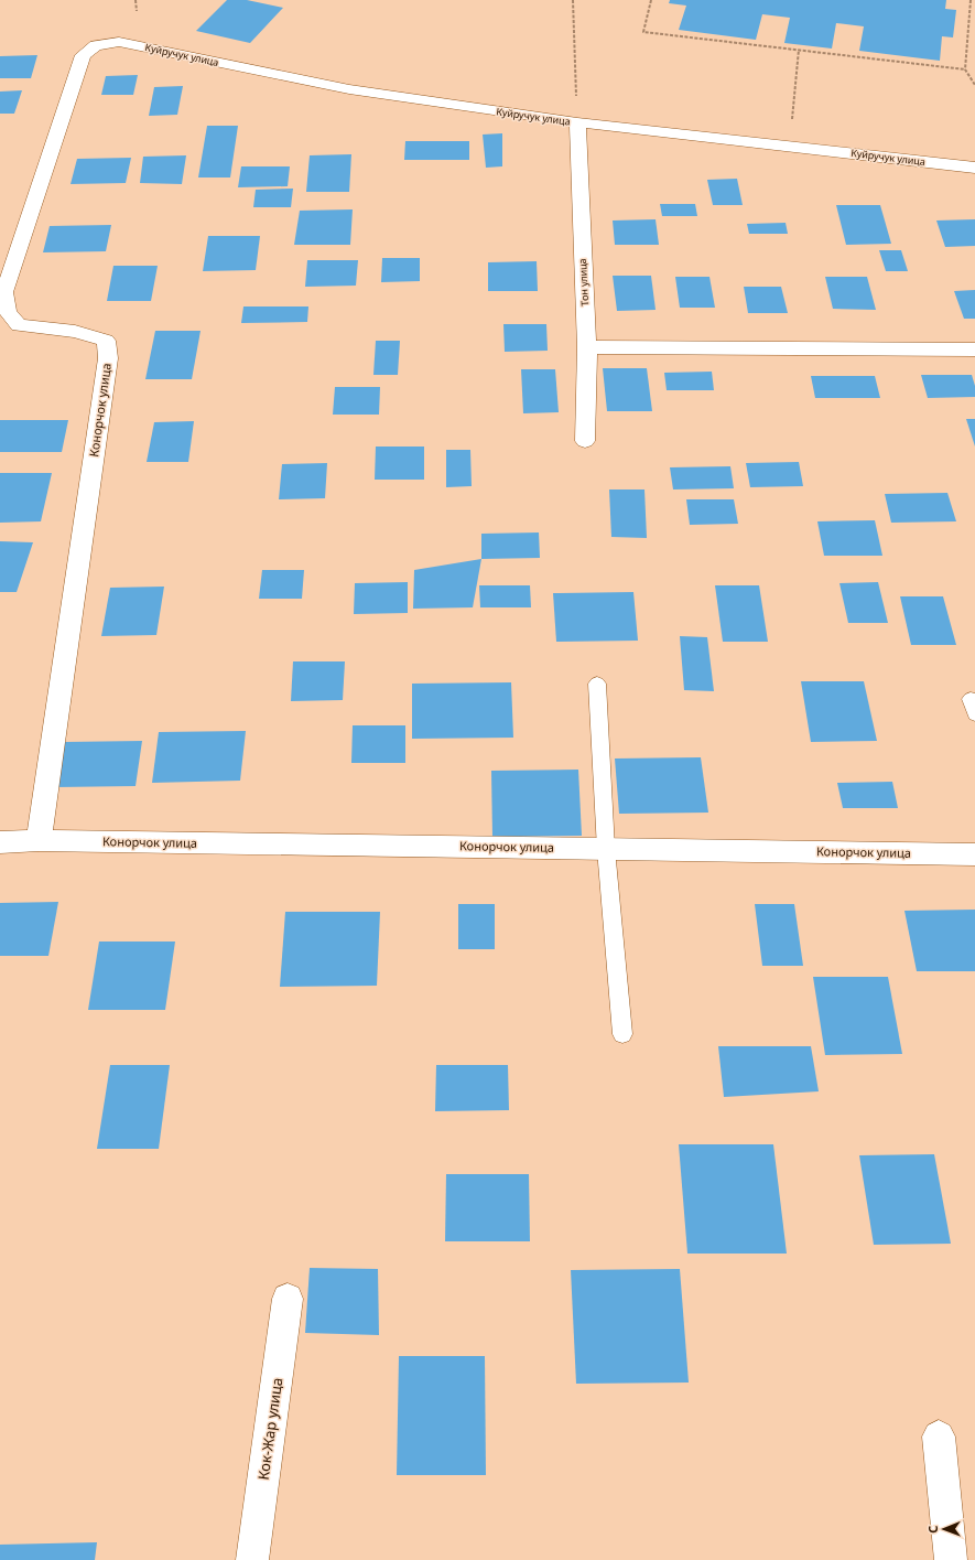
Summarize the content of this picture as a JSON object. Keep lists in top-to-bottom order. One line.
{"streets":{"street":["Куйручук улица","Тон улица","Конорчок улица","Кок-Жар улица"]},"crossings":[["Куйручук улица","Тон улица"],["Куйручук улица","Конорчок улица"]],"north":"left"}
